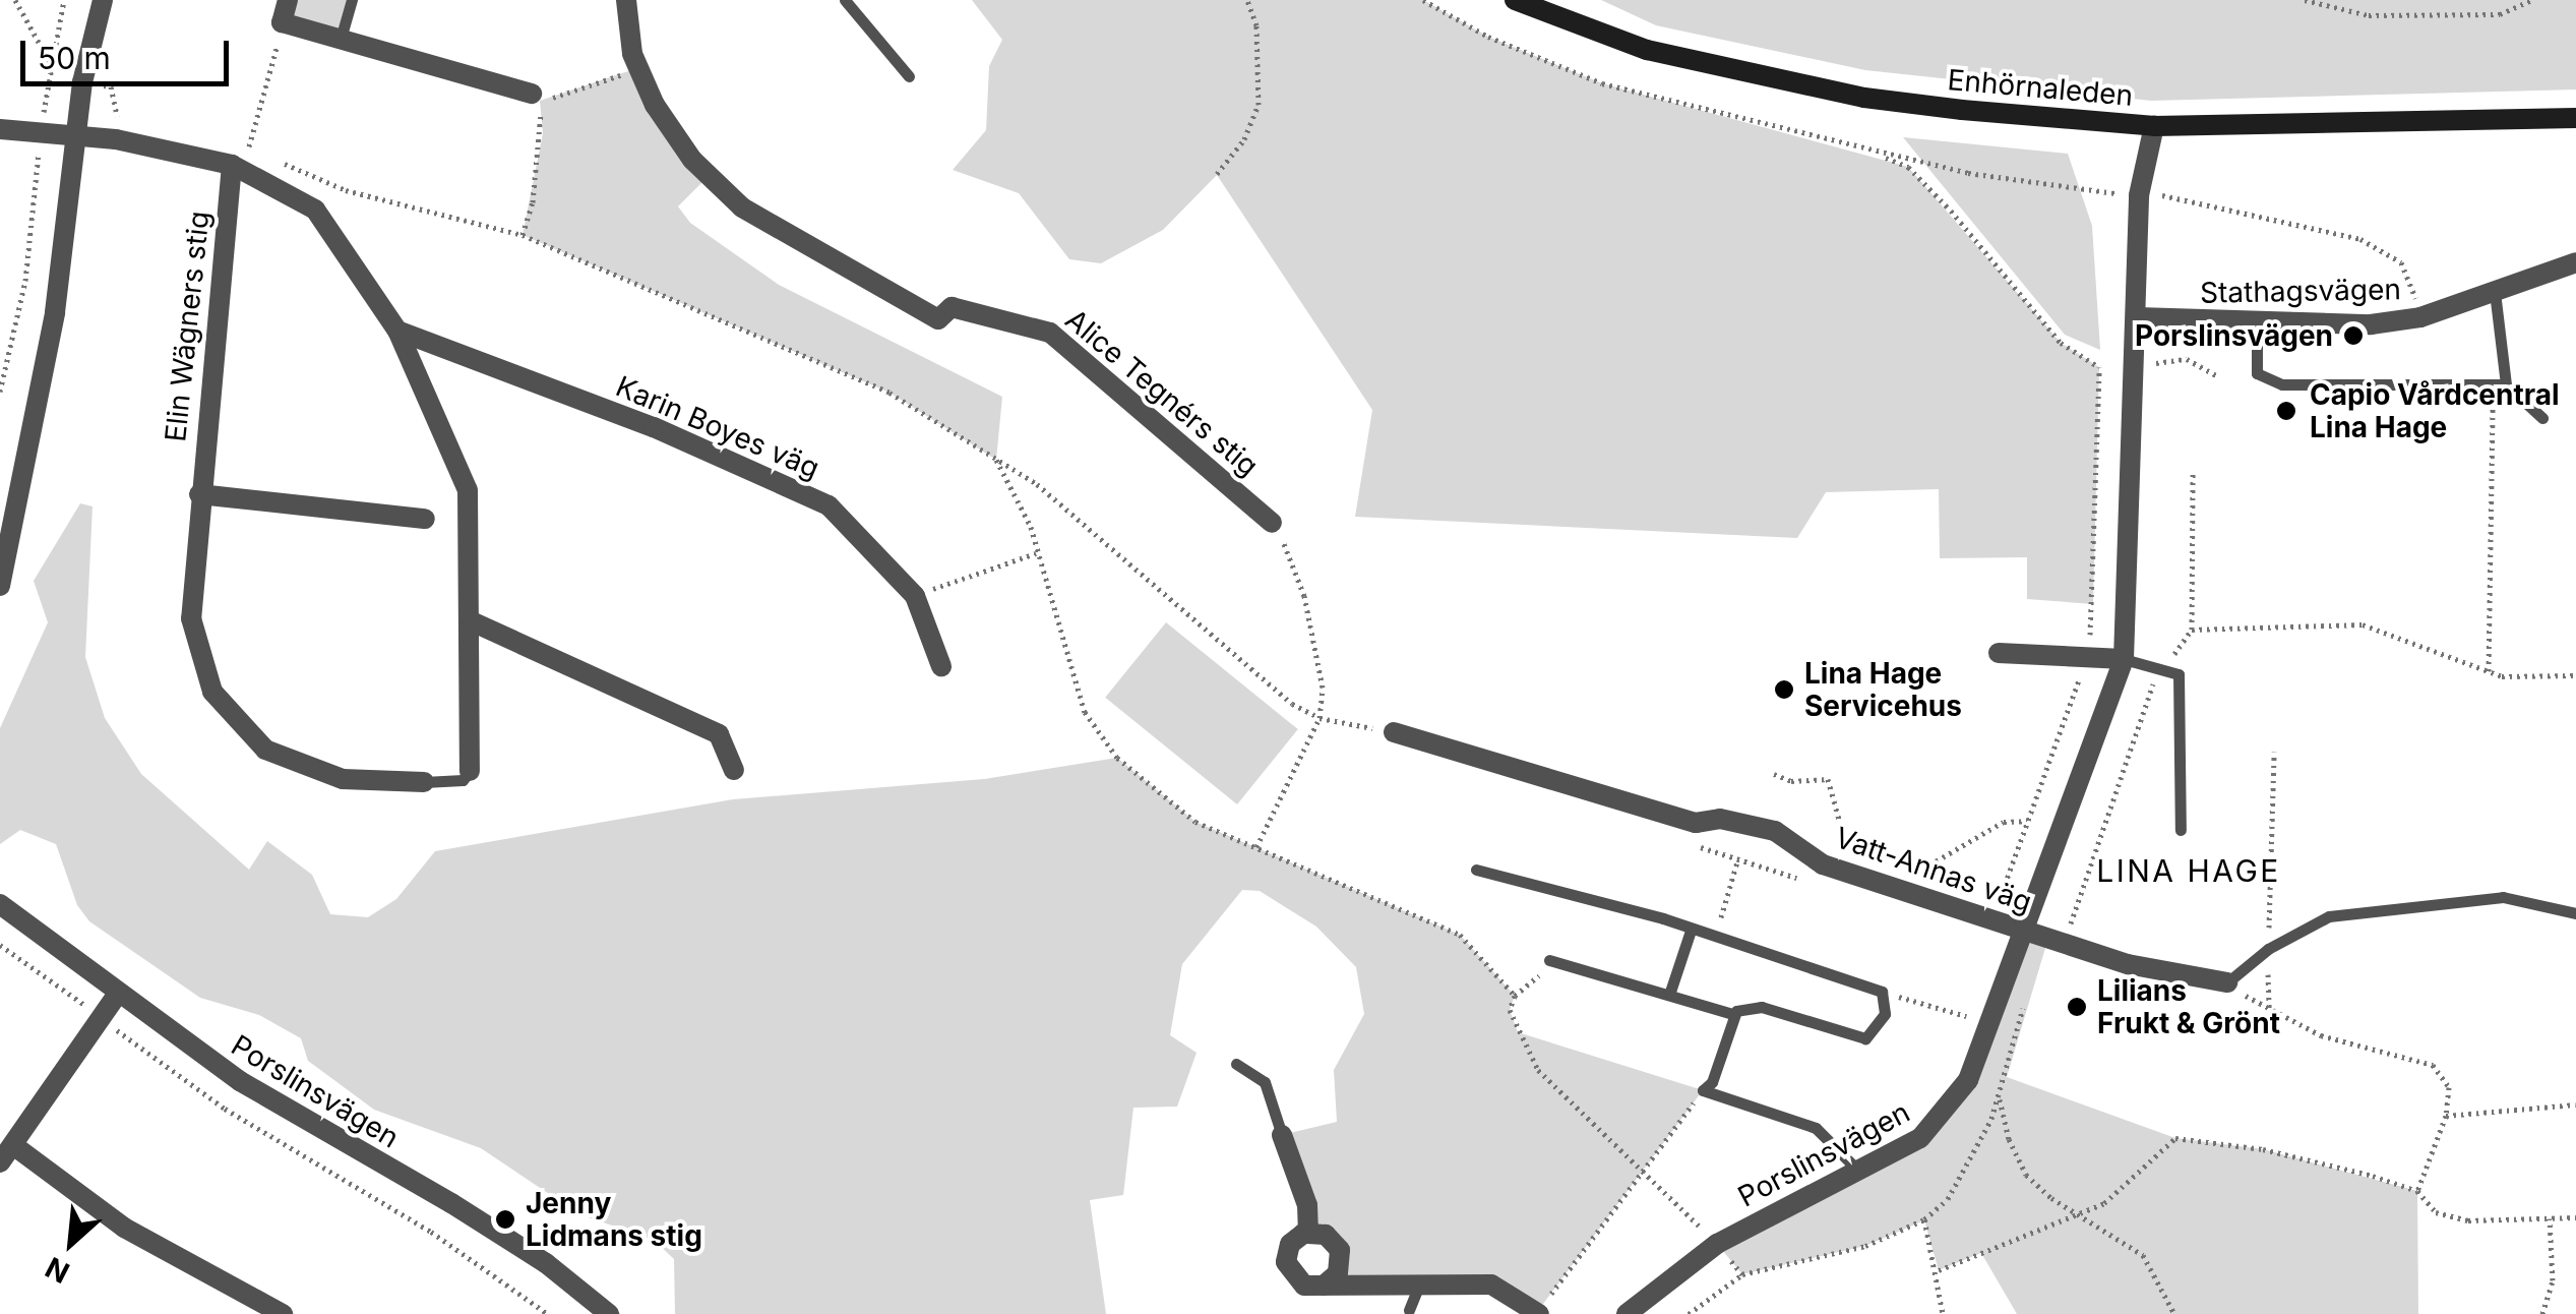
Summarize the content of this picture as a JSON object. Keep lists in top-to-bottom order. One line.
{"streets":{"street":["Enhörnaleden","Stathagsvägen","Elin Wägners stig","Alice Tegnérs stig","Karin Boyes väg","Vatt-Annas väg","Porslinsvägen"]},"crossings":[["Enhörnaleden","Porslinsvägen"],["Stathagsvägen","Porslinsvägen"],["Vatt-Annas väg","Porslinsvägen"]],"districts":["LINA HAGE"],"places":["Porslinsvägen","Capio Vårdcentral Lina Hage","Lina Hage Servicehus","Lilians Frukt & Grönt","Jenny Lidmans stig"],"scale_bar":"50 m","north":"bottom left"}
